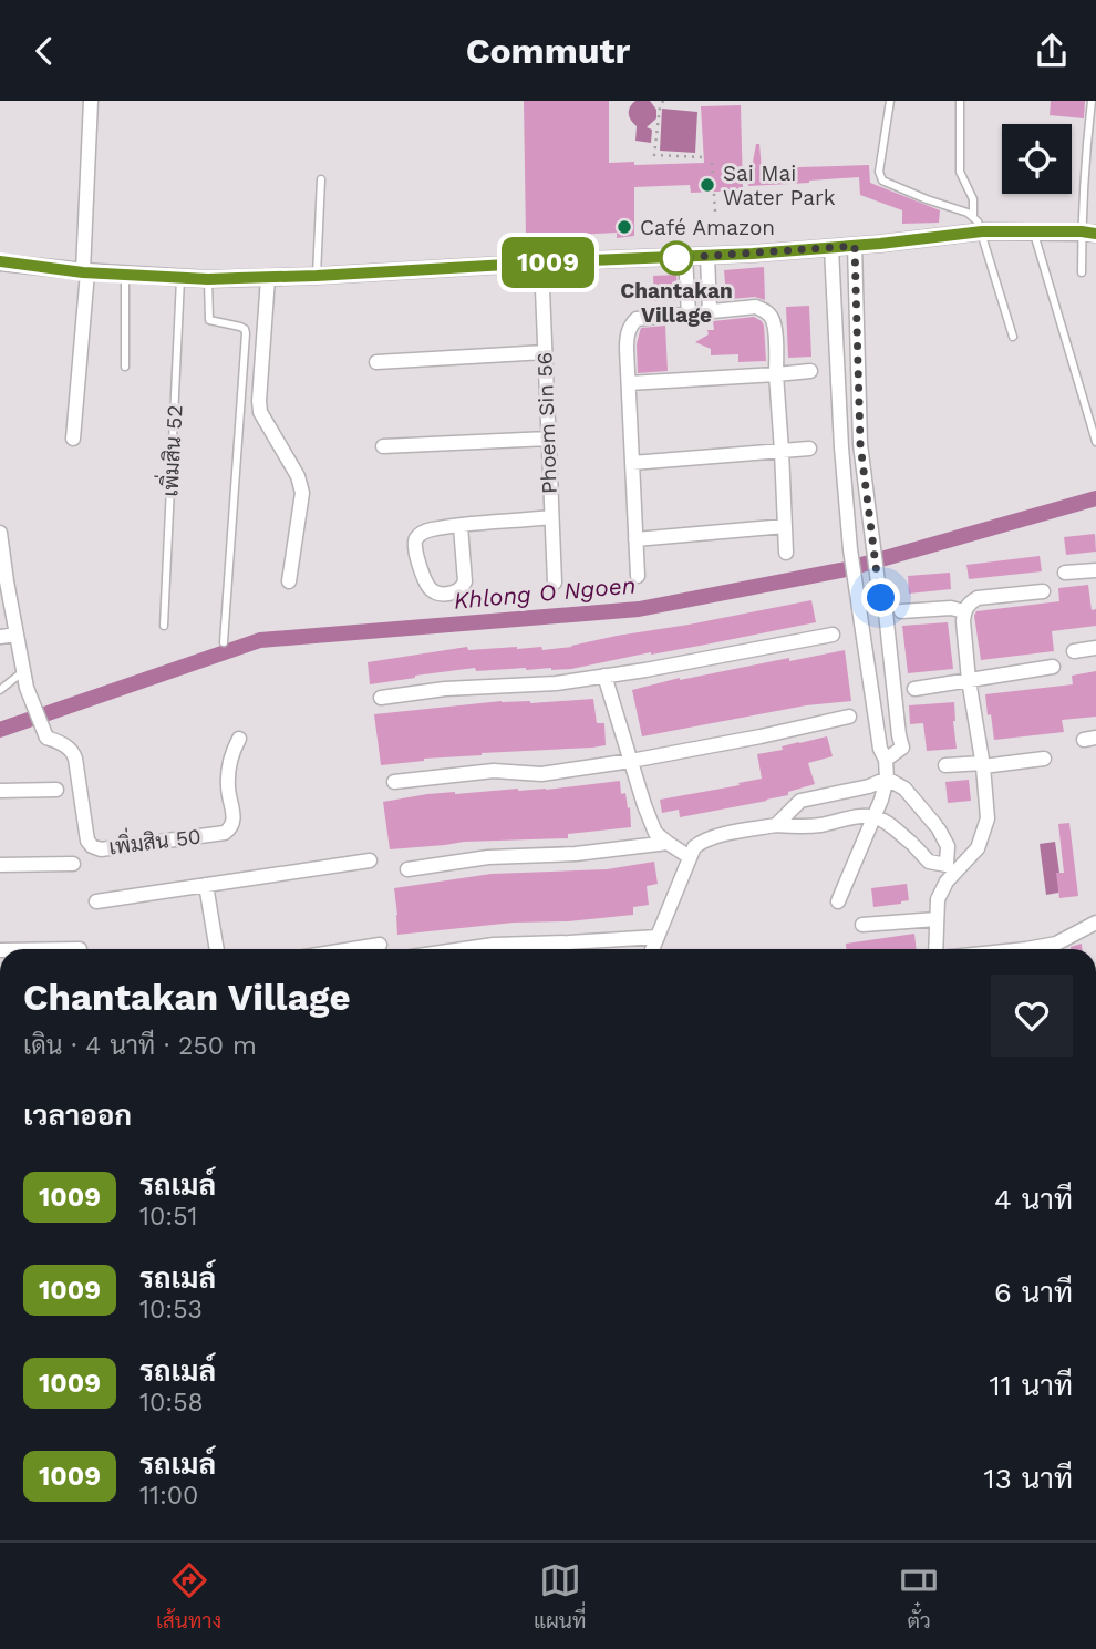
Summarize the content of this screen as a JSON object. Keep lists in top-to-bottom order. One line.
{"streets":{"street":["Phoem Sin 56","เพิ่มสิน 50"],"lane":["เพิ่มสิน 52"]},"water":["Khlong O Ngoen"],"places":["Sai Mai Water Park","Café Amazon","Chantakan Village"],"lines":["bus line 1009"],"page":{"header":"Commutr","on_map":"1009","heading":[["Chantakan Village","เดิน · 4 นาที · 250 m"],"เวลาออก"],"list":[{"mark":"1009","name":"รถเมล์","note":"10:51","value":"4 นาที"},{"mark":"1009","name":"รถเมล์","note":"10:53","value":"6 นาที"},{"mark":"1009","name":"รถเมล์","note":"10:58","value":"11 นาที"},{"mark":"1009","name":"รถเมล์","note":"11:00","value":"13 นาที"}],"tabs":["เส้นทาง","แผนที่","ตั๋ว"]}}
